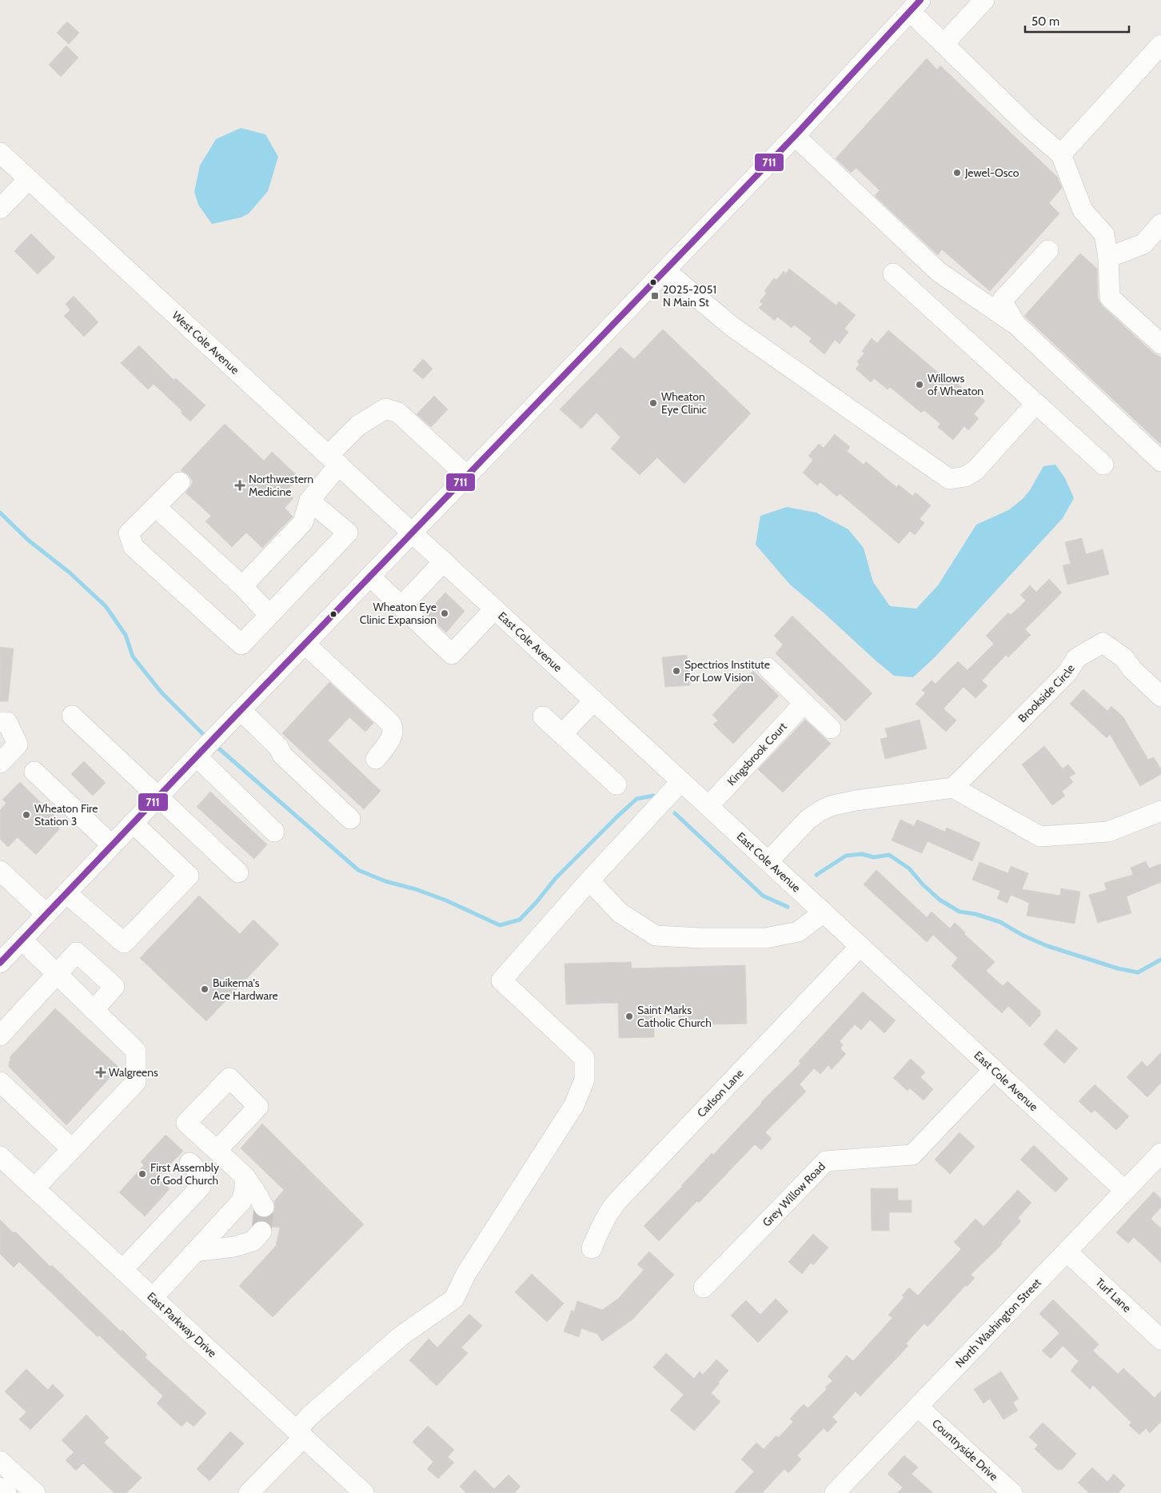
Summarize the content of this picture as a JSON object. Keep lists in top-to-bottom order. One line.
{"streets":{"street":["West Cole Avenue","East Cole Avenue","Brookside Circle","Kingsbrook Court","Carlson Lane","Grey Willow Road","Turf Lane","North Washington Street","East Parkway Drive","Countryside Drive"]},"crossings":[["West Cole Avenue","East Cole Avenue"],["East Cole Avenue","Kingsbrook Court"],["East Cole Avenue","Carlson Lane"],["East Cole Avenue","Grey Willow Road"],["East Cole Avenue","North Washington Street"],["Turf Lane","North Washington Street"],["North Washington Street","Countryside Drive"]],"places":{"other":["Jewel-Osco","Willows of Wheaton","Wheaton Eye Clinic","Wheaton Eye Clinic Expansion","Spectrios Institute For Low Vision","Wheaton Fire Station 3","Buikema's Ace Hardware","Saint Marks Catholic Church","First Assembly of God Church"],"transit":["2025-2051 N Main St"],"health":["Northwestern Medicine","Walgreens"]},"lines":["transit line 711"],"scale_bar":"50 m"}
